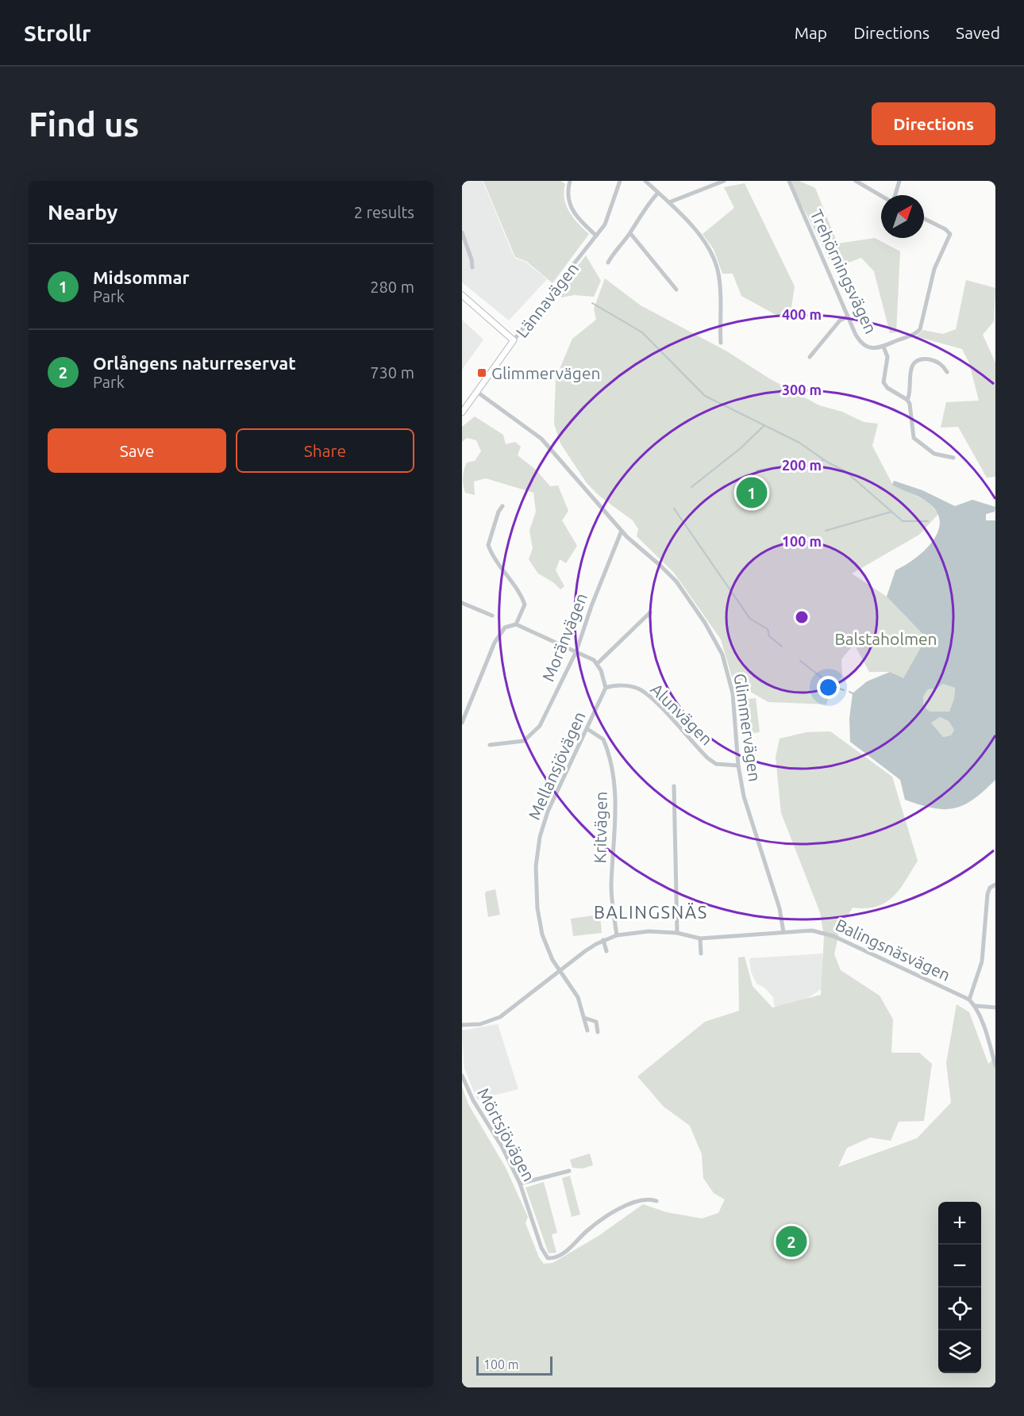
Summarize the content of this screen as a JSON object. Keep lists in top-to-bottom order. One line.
{"streets":{"main road":["Lännavägen"],"street":["Trehörningsvägen","Moränvägen","Alunvägen","Glimmervägen","Mellansjövägen","Kritvägen","Balingsnäsvägen","Mörtsjövägen"]},"crossings":[["Lännavägen","Glimmervägen"],["Moränvägen","Glimmervägen"],["Alunvägen","Glimmervägen"],["Alunvägen","Mellansjövägen"],["Glimmervägen","Balingsnäsvägen"],["Mellansjövägen","Kritvägen"],["Mellansjövägen","Balingsnäsvägen"],["Kritvägen","Balingsnäsvägen"]],"districts":["BALINGSNÄS"],"parks":["Balstaholmen"],"places":{"transit":["Glimmervägen"]},"scale_bar":"100 m","north":"top right","page":{"header":"Strollr","nav":["Map","Directions","Saved"],"buttons":["Directions",["Save","Share"]],"title":"Find us","heading":["Nearby","2 results"],"list":[{"mark":"1","name":"Midsommar","note":"Park","value":"280 m"},{"mark":"2","name":"Orlångens naturreservat","note":"Park","value":"730 m"}],"pins":["1","2"],"map_buttons":["+","−"],"scale":"100 m"},"rings":["400 m","300 m","200 m","100 m"]}
